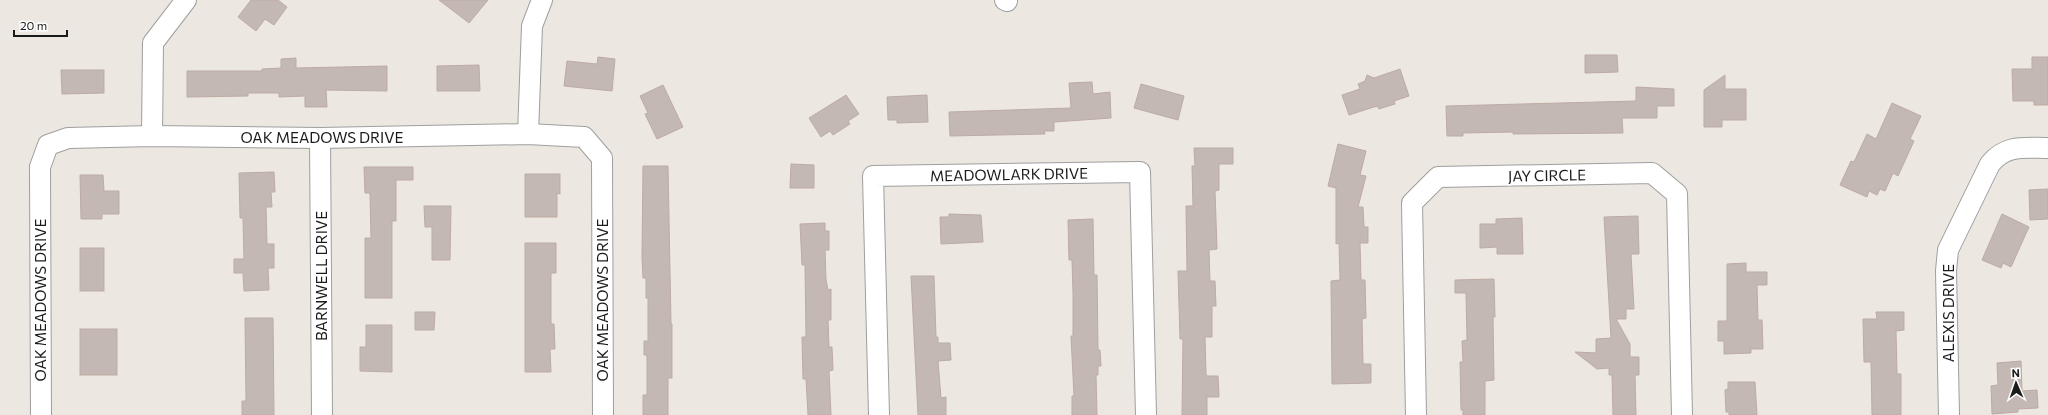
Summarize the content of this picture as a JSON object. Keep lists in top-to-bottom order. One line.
{"streets":{"street":["OAK MEADOWS DRIVE","MEADOWLARK DRIVE","JAY CIRCLE","BARNWELL DRIVE","ALEXIS DRIVE"]},"crossings":[["OAK MEADOWS DRIVE","BARNWELL DRIVE"]],"scale_bar":"20 m","north":"top"}
